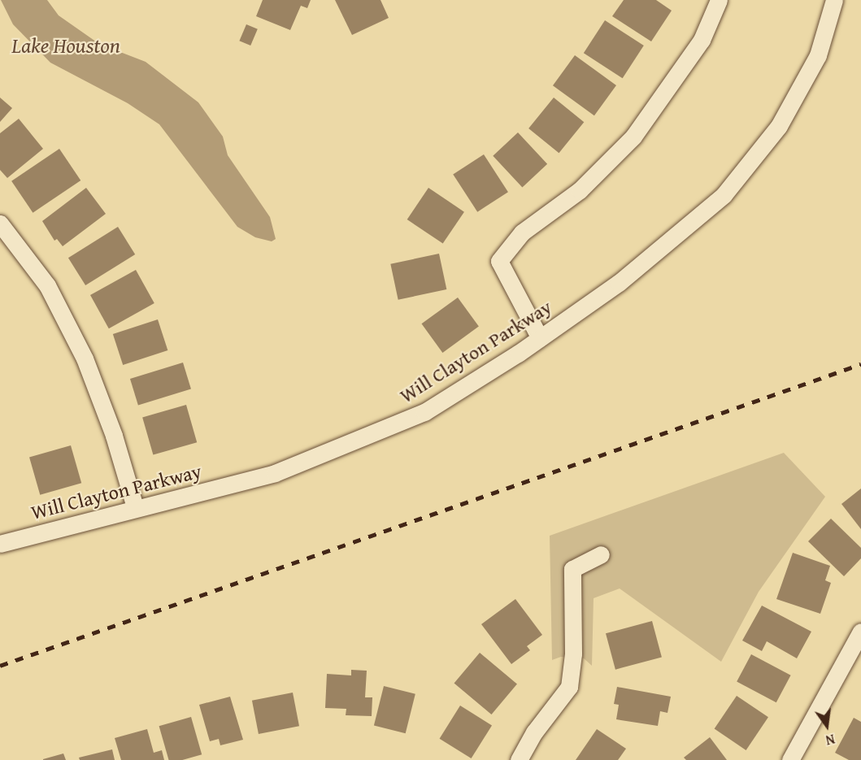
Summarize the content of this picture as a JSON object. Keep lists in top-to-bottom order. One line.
{"streets":{"street":["Will Clayton Parkway"]},"water":["Lake Houston"],"north":"bottom"}
